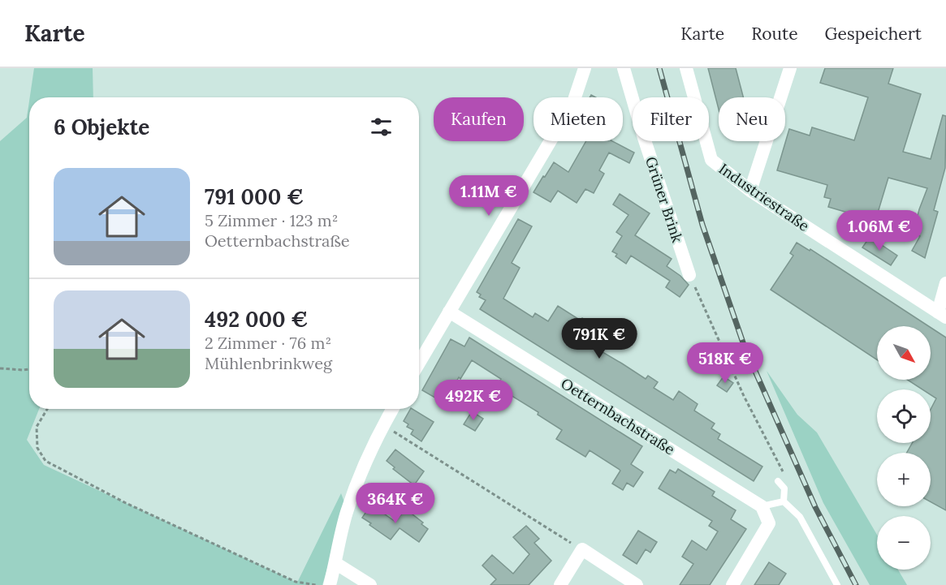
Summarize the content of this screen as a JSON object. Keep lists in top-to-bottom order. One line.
{"streets":{"street":["Industriestraße","Grüner Brink","Oetternbachstraße"]},"north":"bottom right","page":{"header":"Karte","nav":["Karte","Route","Gespeichert"],"chip":["Kaufen","Mieten","Filter","Neu"],"heading":"6 Objekte","list":[{"name":"791 000 €","note":"5 Zimmer · 123 m² · Oetternbachstraße"},{"name":"492 000 €","note":"2 Zimmer · 76 m² · Mühlenbrinkweg"}],"price":["1.11M €","1.06M €","791K €","518K €","492K €","364K €"],"map_buttons":["+","−"]}}
